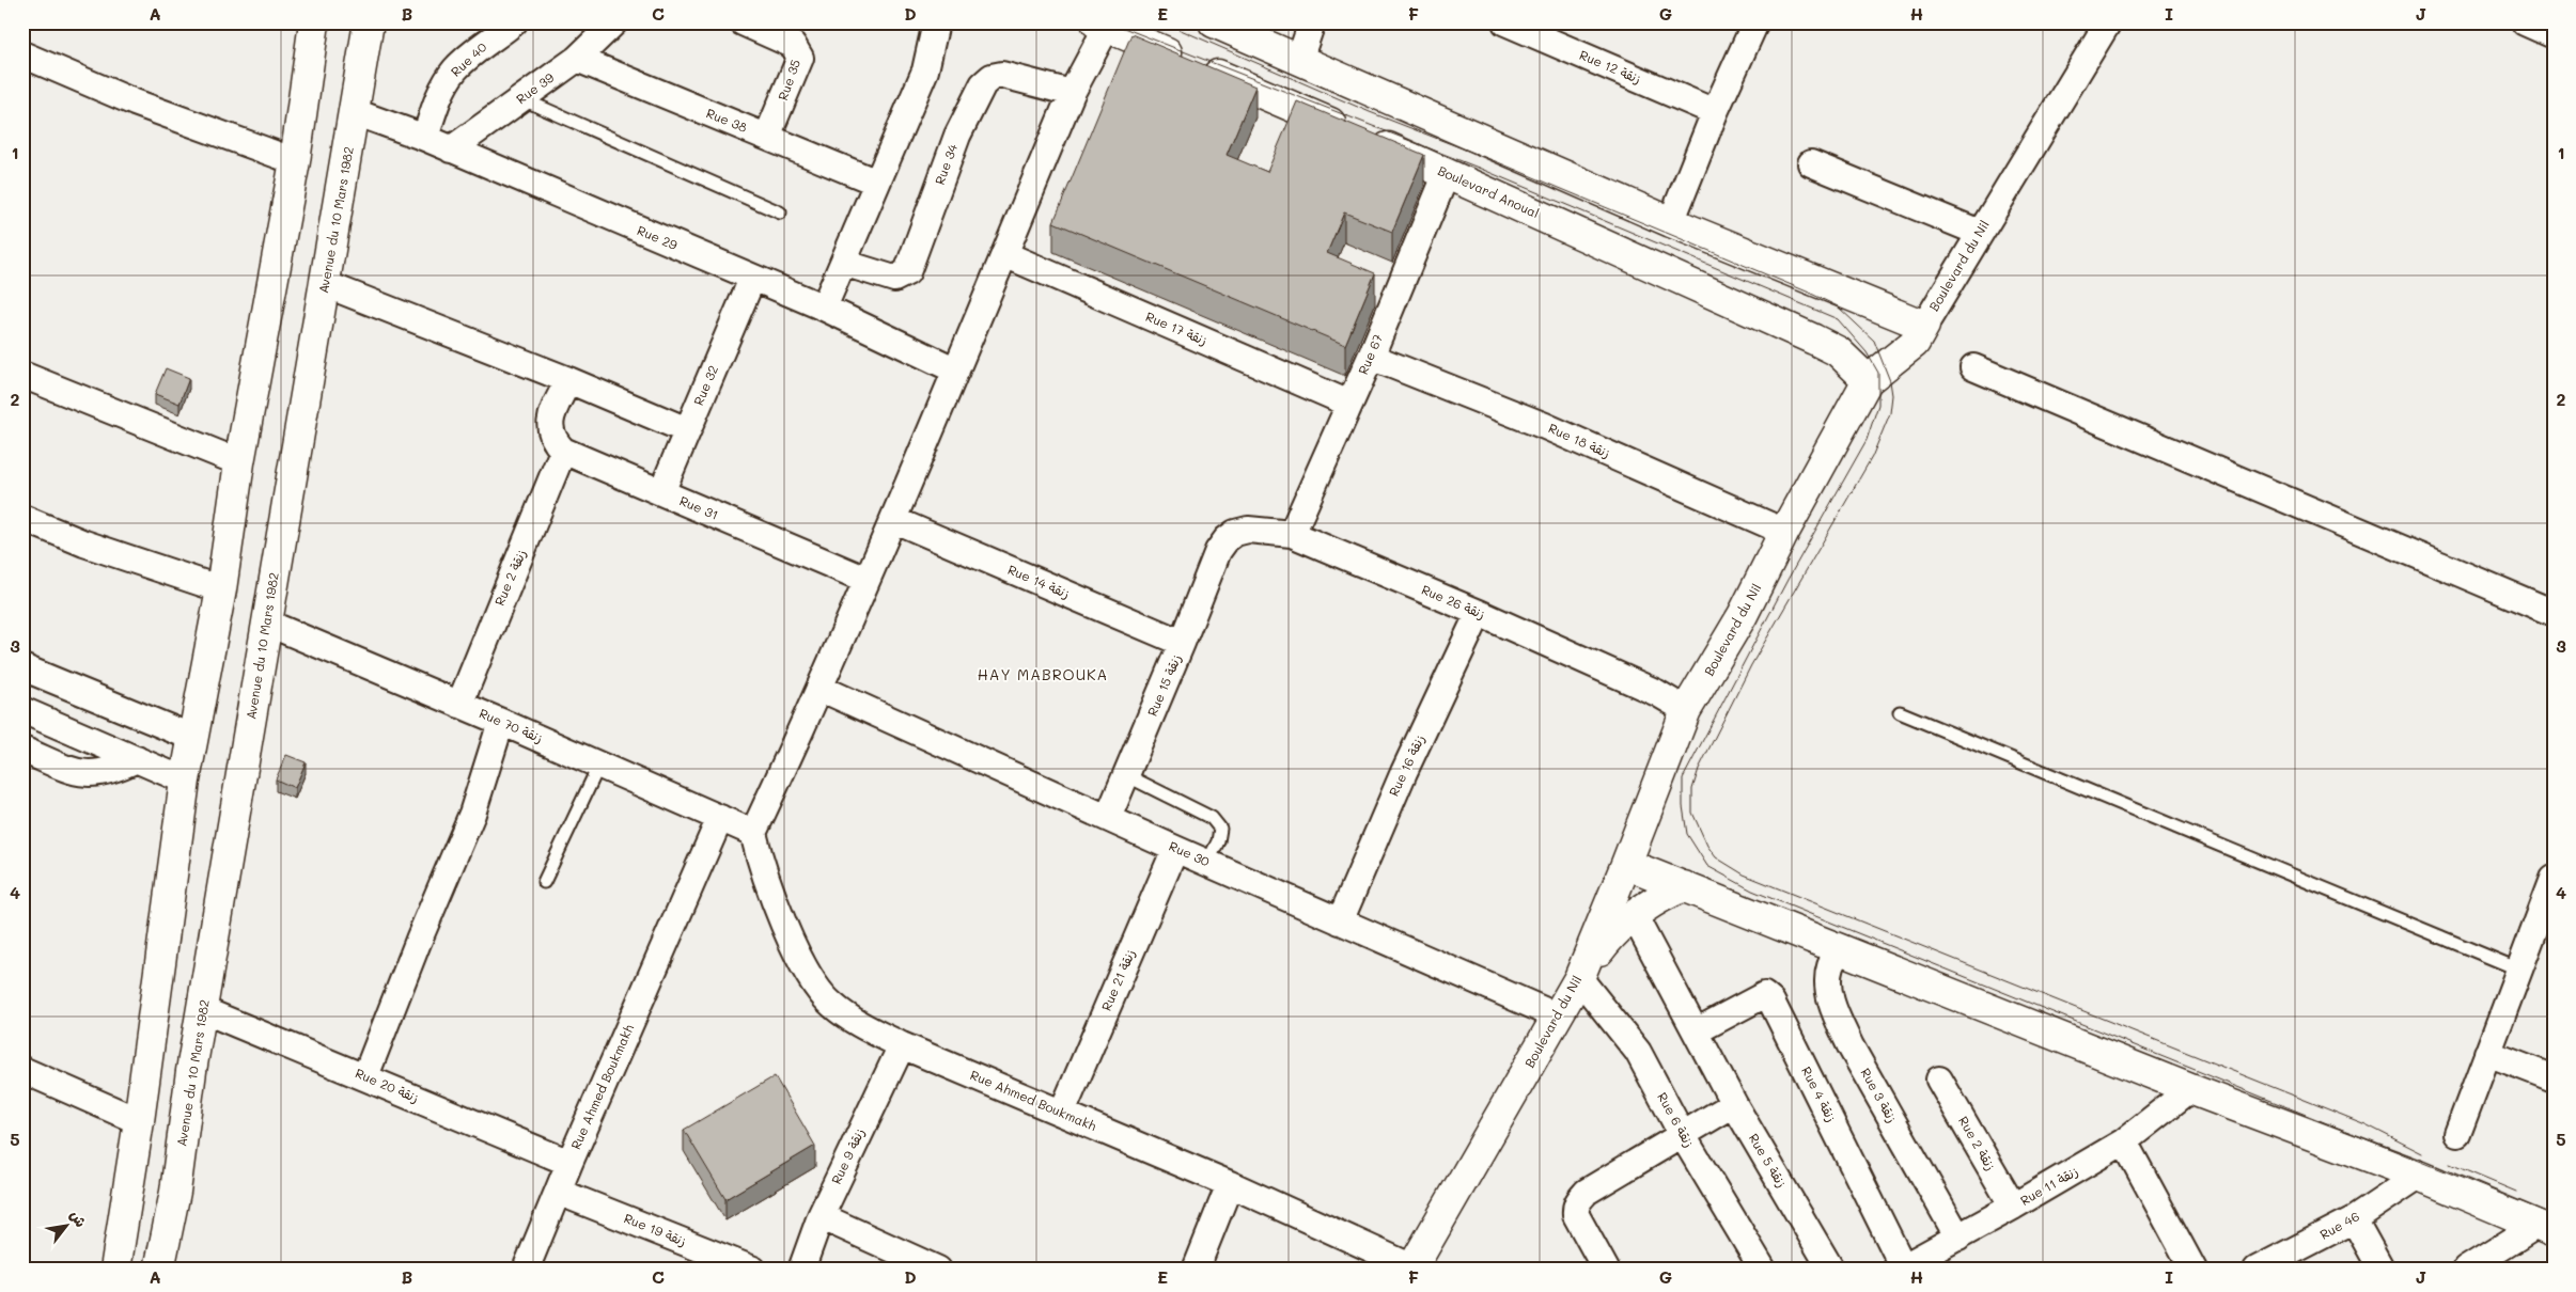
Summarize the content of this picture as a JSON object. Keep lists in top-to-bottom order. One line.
{"streets":{"street":["Rue 40","Rue 12 زنقة","Rue 35","Rue 39","Rue 38","Rue 34","Boulevard Anoual","Avenue du 10 Mars 1982","Rue 29","Boulevard du Nil","Rue 17 زنقة","Rue 67","Rue 32","Rue 18 زنقة","Rue 31","Rue 2 زنقة","Rue 14 زنقة","Rue 26 زنقة","Rue 15 زنقة","Rue 70 زنقة","Rue 16 زنقة","Rue 30","Rue 21 زنقة","Rue 20 زنقة","Rue Ahmed Boukmakh","Rue 4 زنقة","Rue 3 زنقة","Rue 6 زنقة","Rue 9 زنقة","Rue 5 زنقة","Rue 11 زنقة","Rue 46","Rue 19 زنقة"]},"crossings":[["Rue 40","Rue 29"],["Rue 35","Rue 38"],["Rue 39","Rue 38"],["Rue 39","Rue 29"],["Boulevard Anoual","Boulevard du Nil"],["Boulevard Anoual","Rue 67"],["Avenue du 10 Mars 1982","Rue 29"],["Avenue du 10 Mars 1982","Rue 70 زنقة"],["Avenue du 10 Mars 1982","Rue 20 زنقة"],["Rue 29","Rue 32"],["Boulevard du Nil","Rue 18 زنقة"],["Boulevard du Nil","Rue 26 زنقة"],["Boulevard du Nil","Rue 30"],["Boulevard du Nil","Rue Ahmed Boukmakh"],["Boulevard du Nil","Rue 6 زنقة"],["Rue 17 زنقة","Rue 67"],["Rue 67","Rue 18 زنقة"],["Rue 67","Rue 26 زنقة"],["Rue 32","Rue 31"],["Rue 31","Rue 2 زنقة"],["Rue 2 زنقة","Rue 70 زنقة"],["Rue 2 زنقة","Rue 11 زنقة"],["Rue 14 زنقة","Rue 15 زنقة"],["Rue 26 زنقة","Rue 15 زنقة"],["Rue 26 زنقة","Rue 16 زنقة"],["Rue 15 زنقة","Rue 30"],["Rue 70 زنقة","Rue Ahmed Boukmakh"],["Rue 16 زنقة","Rue 30"],["Rue 30","Rue 21 زنقة"],["Rue 21 زنقة","Rue Ahmed Boukmakh"],["Rue 20 زنقة","Rue Ahmed Boukmakh"],["Rue Ahmed Boukmakh","Rue 9 زنقة"],["Rue Ahmed Boukmakh","Rue 19 زنقة"],["Rue 4 زنقة","Rue 5 زنقة"],["Rue 4 زنقة","Rue 11 زنقة"],["Rue 3 زنقة","Rue 11 زنقة"]],"districts":["HAY MABROUKA"],"north":"top right","grid":{"columns":["A","B","C","D","E","F","G","H","I","J"],"rows":["1","2","3","4","5"]}}
